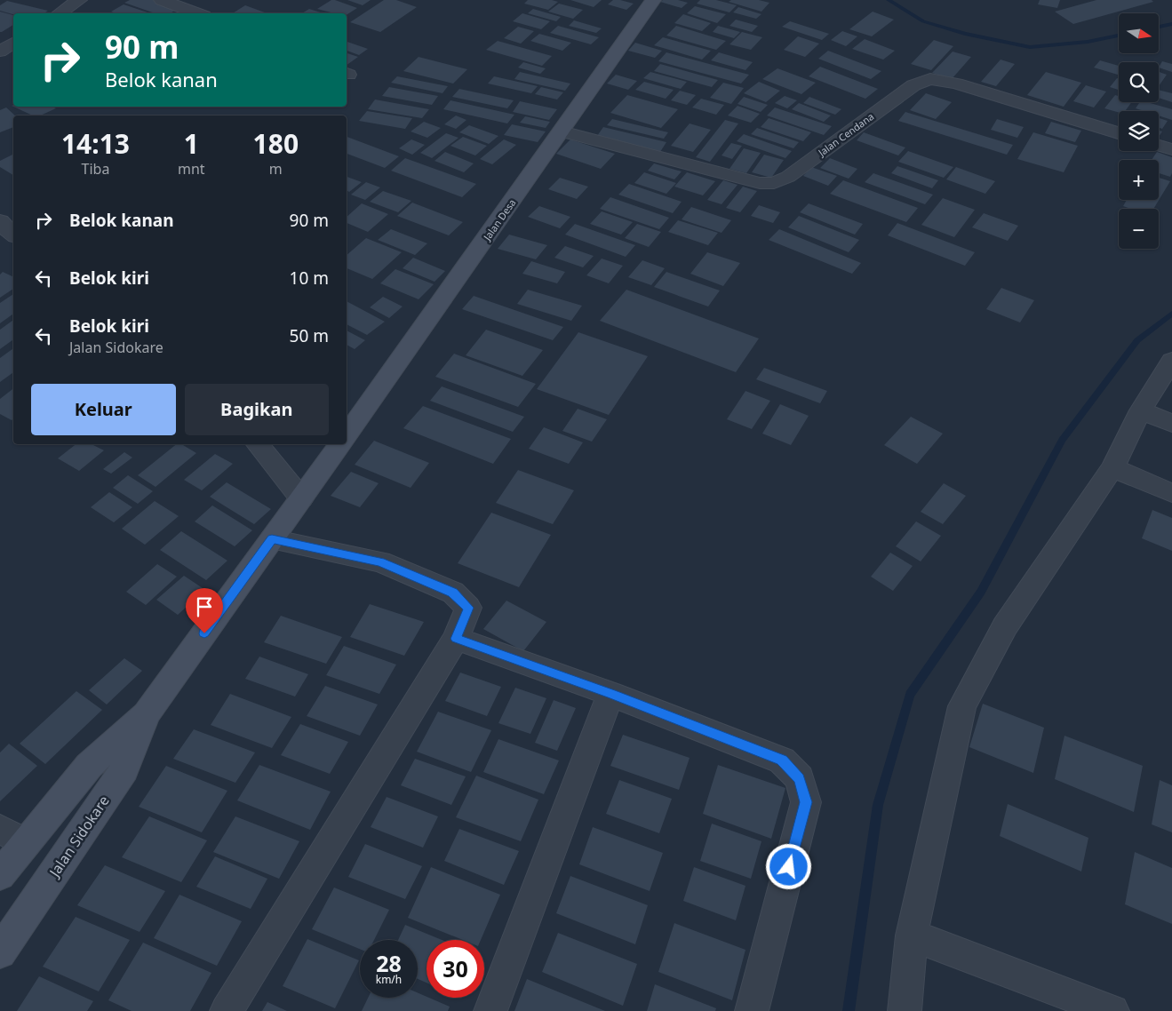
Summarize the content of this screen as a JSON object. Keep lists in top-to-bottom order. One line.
{"streets":{"street":["Jalan Cendana","Jalan Desa","Jalan Sidokare"]},"crossings":[["Jalan Cendana","Jalan Desa"]],"north":"right","page":{"map_buttons":["+","−"],"turn":["90 m","Belok kanan"],"eta":["14:13","Tiba","1","mnt","180","m"],"list":[{"name":"Belok kanan","value":"90 m"},{"name":"Belok kiri","value":"10 m"},{"name":"Belok kiri","note":"Jalan Sidokare","value":"50 m"}],"buttons":["Keluar","Bagikan"],"speed":"28 km/h","limit":"30"}}
